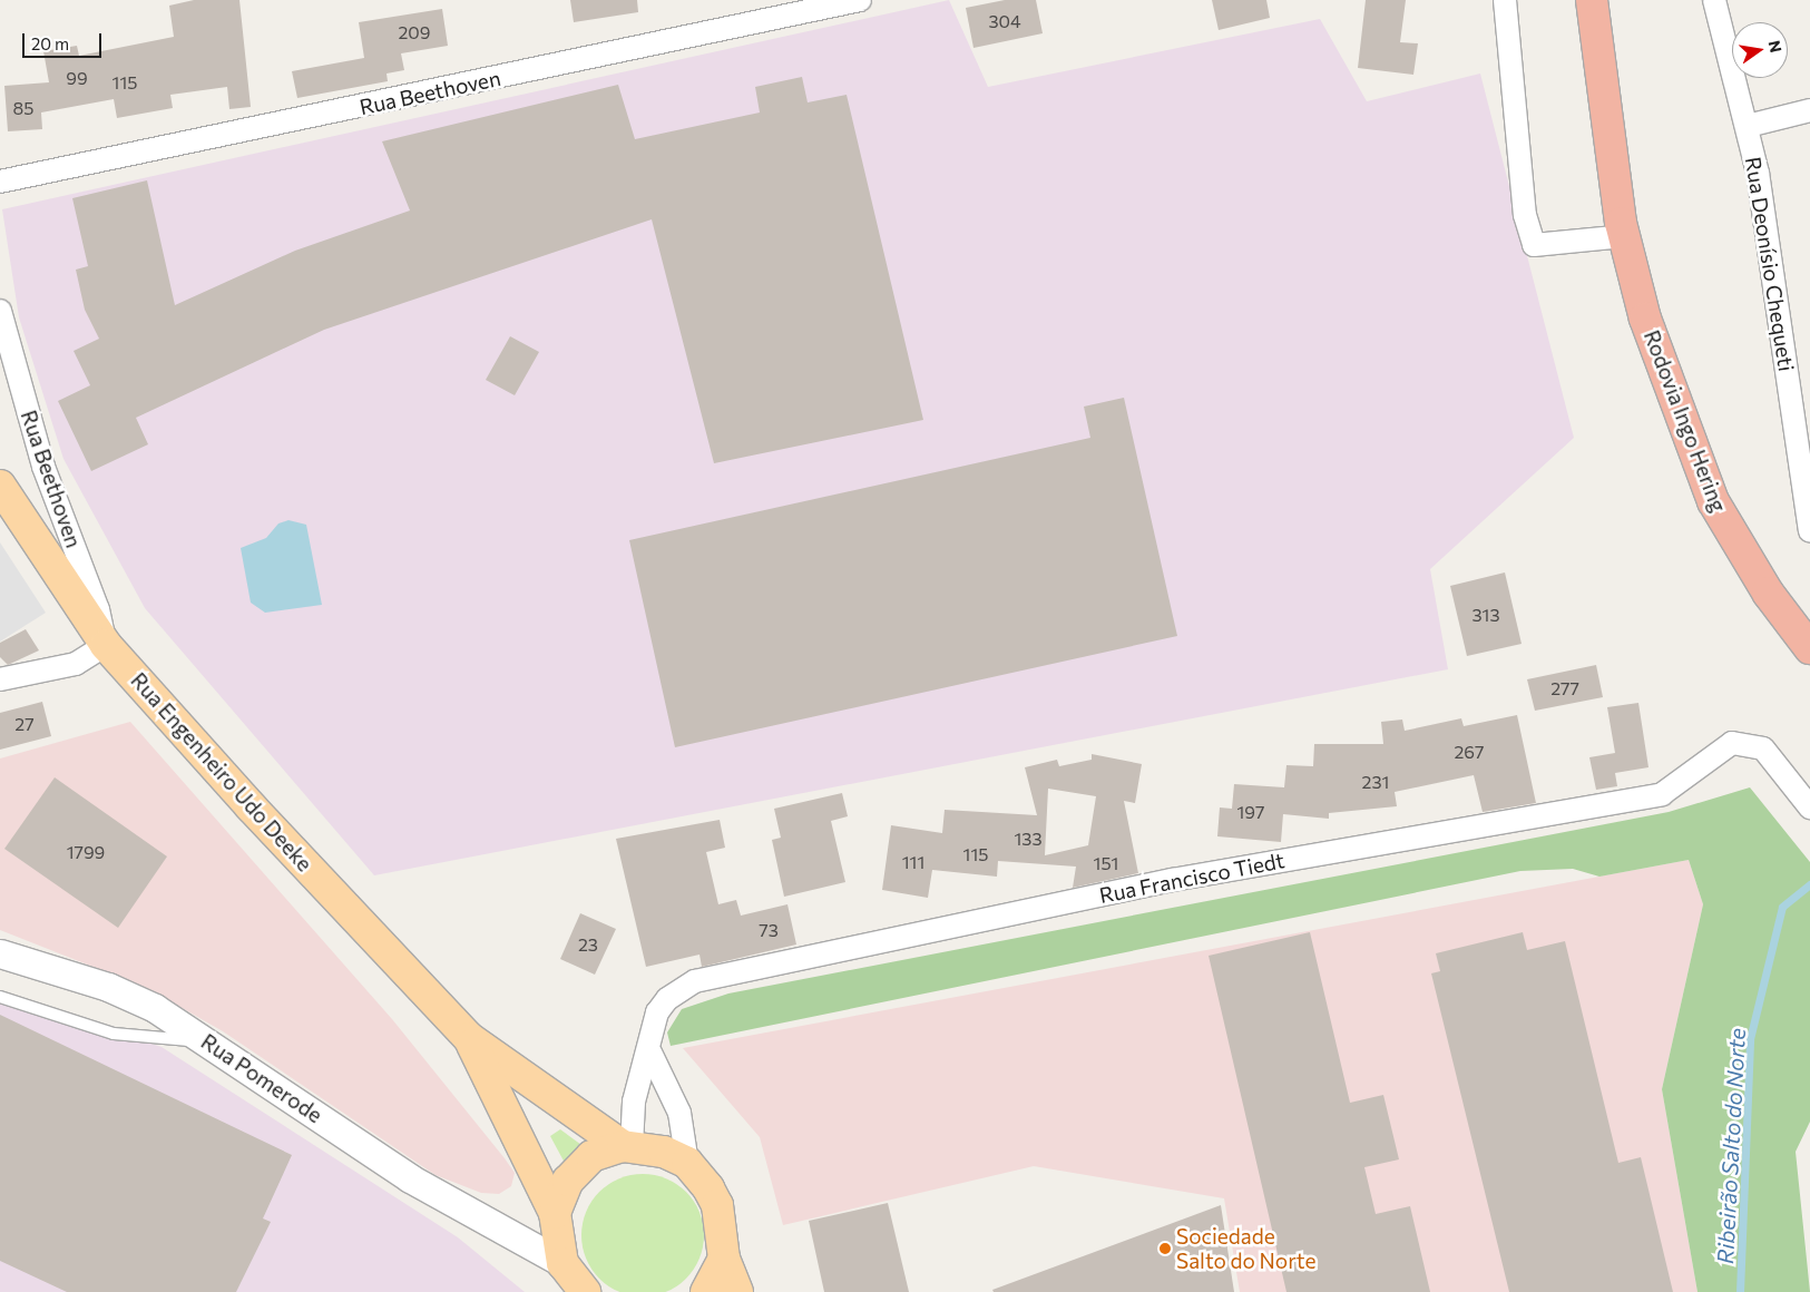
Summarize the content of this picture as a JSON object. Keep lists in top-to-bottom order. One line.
{"streets":{"highway":["Rodovia Ingo Hering"],"main road":["Rua Engenheiro Udo Deeke"],"street":["Rua Beethoven","Rua Deonísio Chequeti","Rua Francisco Tiedt","Rua Pomerode"]},"crossings":[["Rua Beethoven","Rua Engenheiro Udo Deeke"],["Rua Engenheiro Udo Deeke","Rua Francisco Tiedt"],["Rua Engenheiro Udo Deeke","Rua Pomerode"]],"water":["Ribeirão Salto do Norte"],"places":["Sociedade Salto do Norte"],"house_numbers":["304","209","99","115","85","313","277","27","267","231","197","133","1799","115","111","151","73","23"],"scale_bar":"20 m","north":"right"}
